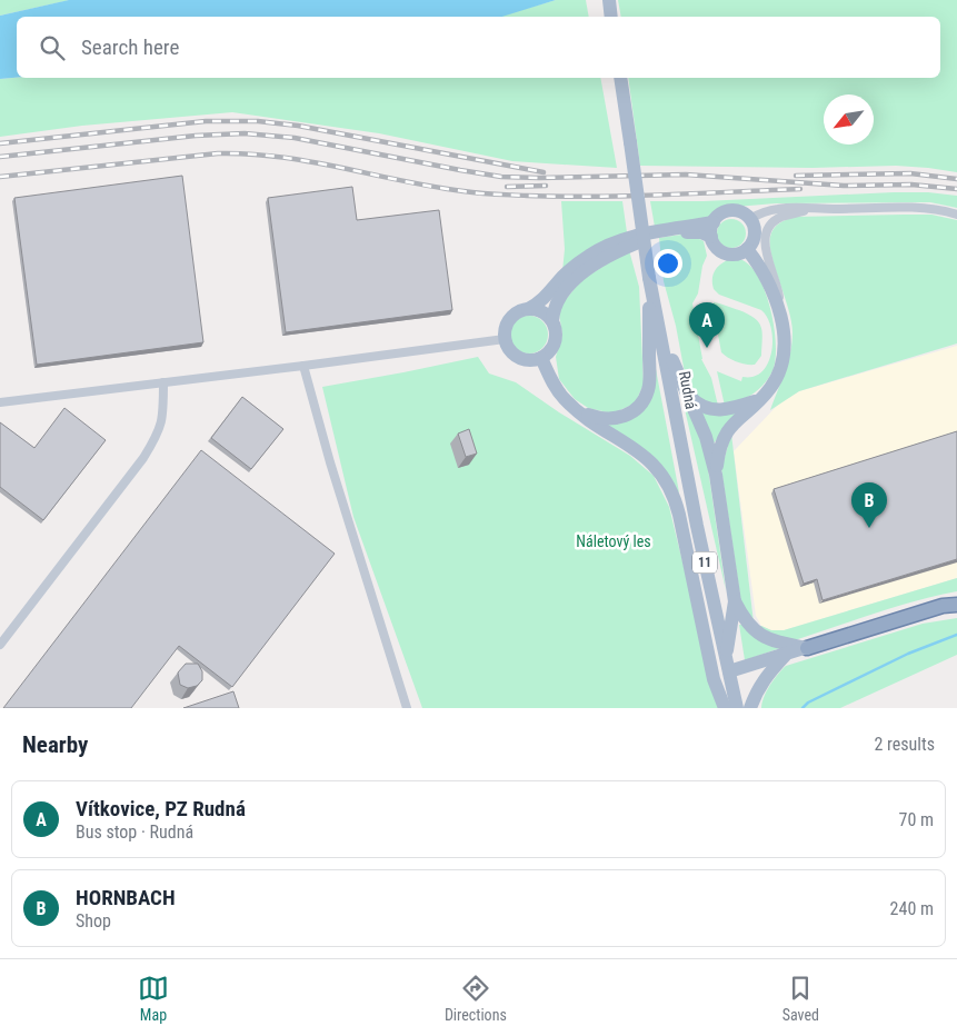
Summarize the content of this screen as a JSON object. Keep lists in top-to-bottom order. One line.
{"streets":{"main road":["Rudná","11"]},"parks":["Náletový les"],"north":"bottom left","page":{"search":"Search here","pins":["A","B"],"heading":["Nearby","2 results"],"list":[{"mark":"A","name":"Vítkovice, PZ Rudná","note":"Bus stop · Rudná","value":"70 m"},{"mark":"B","name":"HORNBACH","note":"Shop","value":"240 m"}],"nav":["Map","Directions","Saved"]}}
